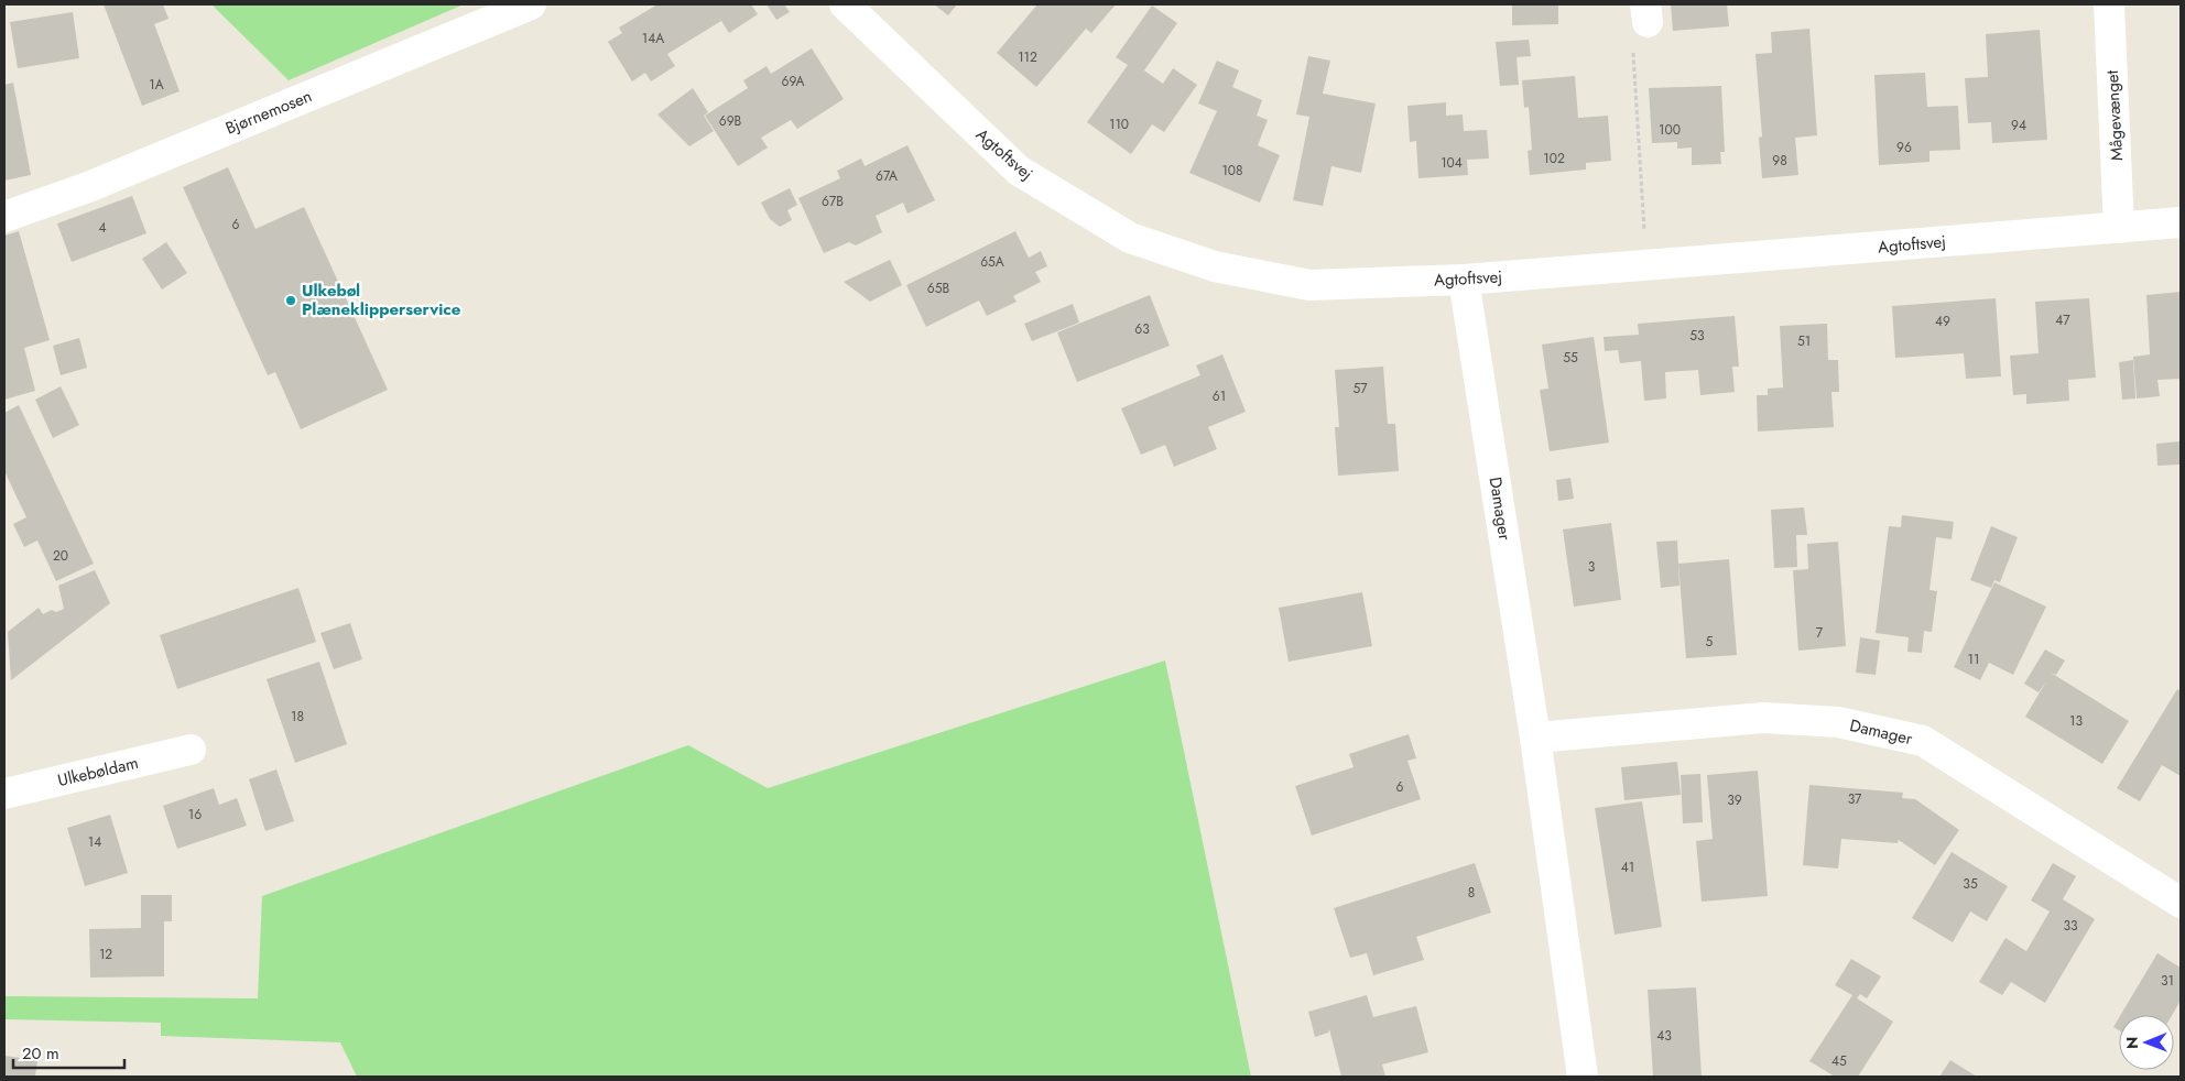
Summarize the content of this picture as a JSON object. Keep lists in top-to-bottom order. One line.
{"streets":{"street":["Bjørnemosen","Mågevænget","Agtoftsvej","Damager","Ulkebøldam"]},"crossings":[["Mågevænget","Agtoftsvej"],["Agtoftsvej","Damager"]],"places":["Ulkebøl Plæneklipperservice"],"house_numbers":["14A","112","69A","1A","69B","110","94","100","96","102","98","104","108","67A","67B","6","4","65A","65B","47","49","63","53","51","55","57","61","20","3","7","5","11","18","13","6","37","39","16","14","41","35","8","33","12","31","43","45"],"scale_bar":"20 m","north":"left"}
